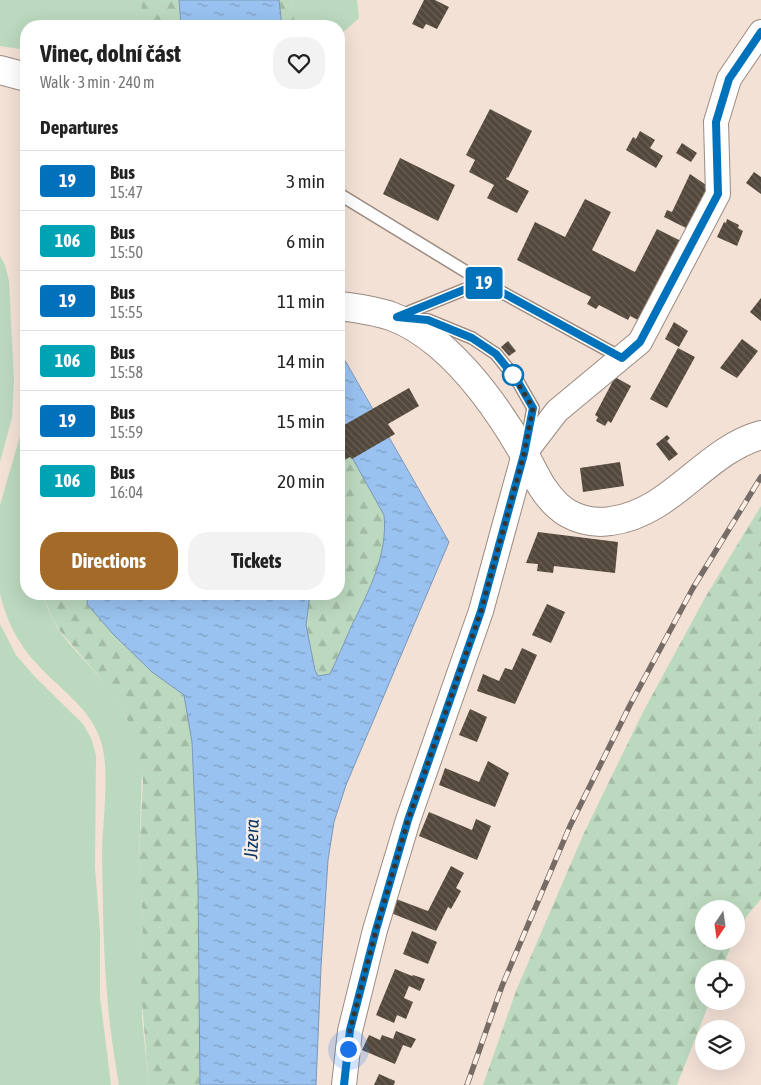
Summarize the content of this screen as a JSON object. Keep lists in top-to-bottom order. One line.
{"water":["Jizera"],"lines":["bus line 19"],"north":"bottom","page":{"on_map":"19","heading":[["Vinec, dolní část","Walk · 3 min · 240 m"],"Departures"],"list":[{"mark":"19","name":"Bus","note":"15:47","value":"3 min"},{"mark":"106","name":"Bus","note":"15:50","value":"6 min"},{"mark":"19","name":"Bus","note":"15:55","value":"11 min"},{"mark":"106","name":"Bus","note":"15:58","value":"14 min"},{"mark":"19","name":"Bus","note":"15:59","value":"15 min"},{"mark":"106","name":"Bus","note":"16:04","value":"20 min"}],"buttons":["Directions","Tickets"]}}
